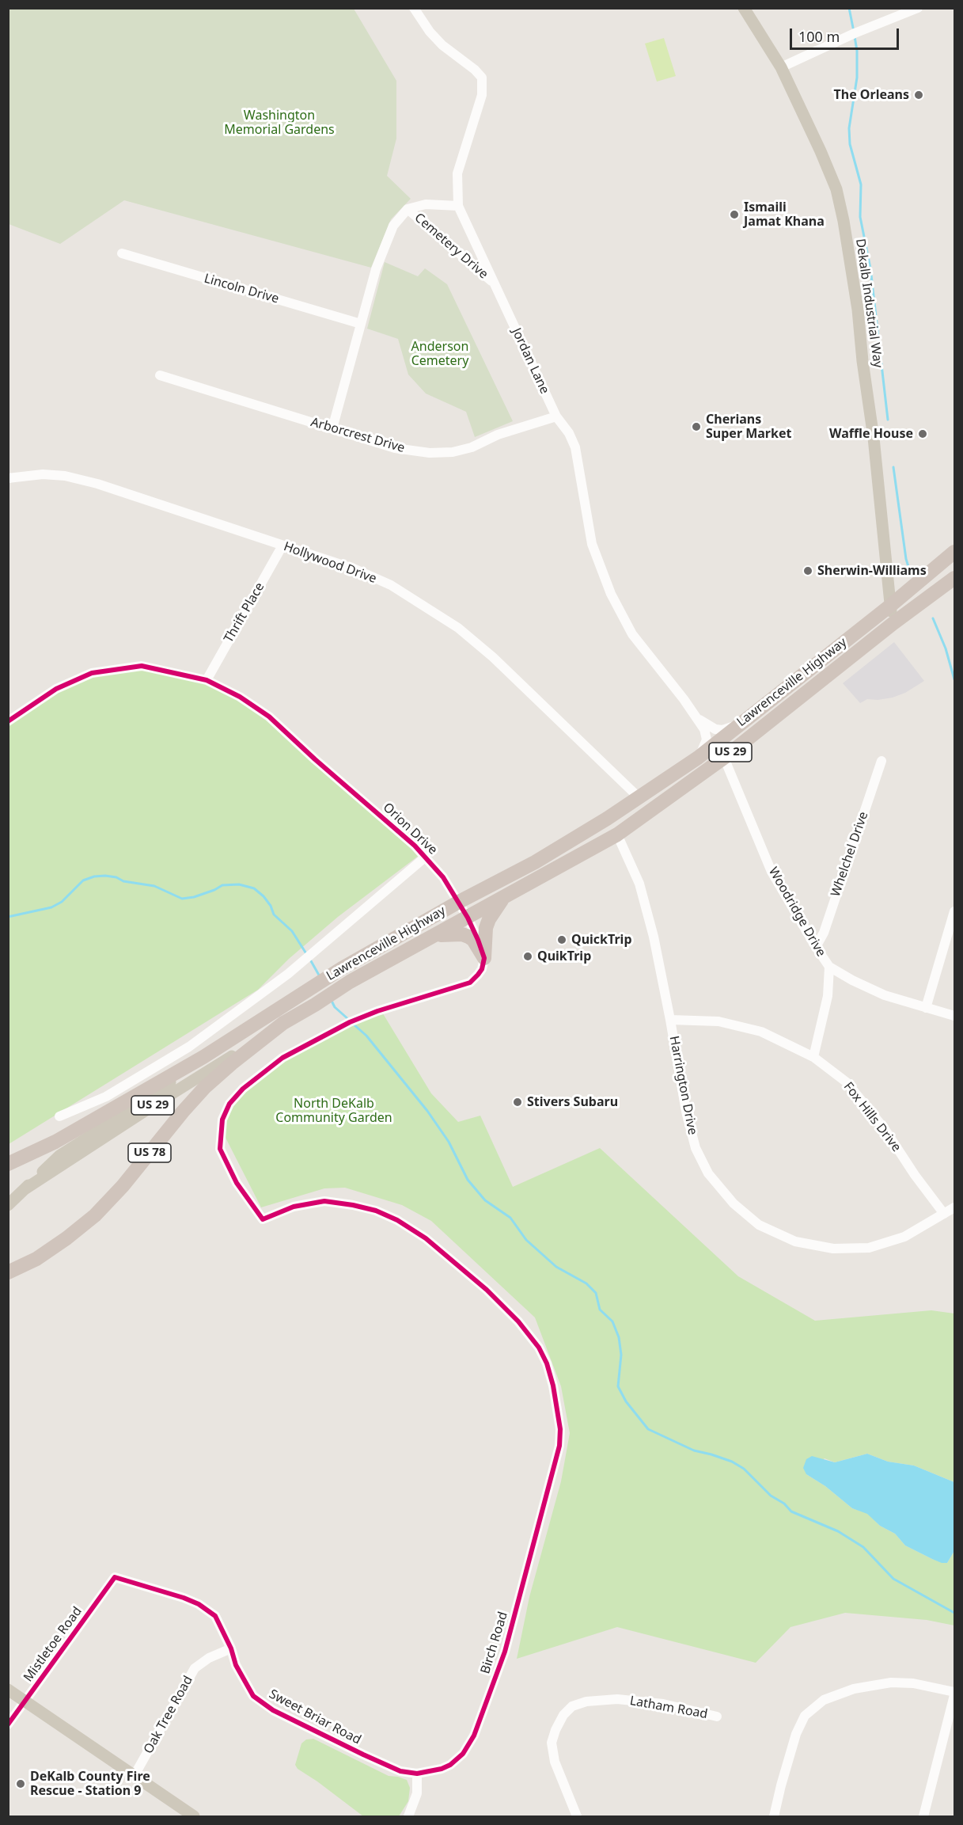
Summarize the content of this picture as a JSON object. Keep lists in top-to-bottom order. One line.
{"streets":{"highway":["Lawrenceville Highway","US 29","US 78"],"main road":["Dekalb Industrial Way"],"street":["Cemetery Drive","Lincoln Drive","Jordan Lane","Arborcrest Drive","Hollywood Drive","Thrift Place","Orion Drive","Whelchel Drive","Woodridge Drive","Harrington Drive","Fox Hills Drive","Birch Road","Mistletoe Road","Latham Road","Oak Tree Road","Sweet Briar Road"]},"crossings":[["Cemetery Drive","Jordan Lane"],["Dekalb Industrial Way","Lawrenceville Highway"],["Dekalb Industrial Way","US 29"],["Jordan Lane","Arborcrest Drive"],["Jordan Lane","Lawrenceville Highway"],["Hollywood Drive","Thrift Place"],["Hollywood Drive","Lawrenceville Highway"],["Thrift Place","Orion Drive"],["Lawrenceville Highway","US 29"],["Lawrenceville Highway","Orion Drive"],["Lawrenceville Highway","Woodridge Drive"],["Lawrenceville Highway","Harrington Drive"],["Lawrenceville Highway","US 78"],["Orion Drive","Birch Road"],["Whelchel Drive","Woodridge Drive"],["Harrington Drive","Fox Hills Drive"],["Birch Road","Sweet Briar Road"],["Mistletoe Road","Oak Tree Road"],["Mistletoe Road","Sweet Briar Road"],["Oak Tree Road","Sweet Briar Road"]],"parks":["Washington Memorial Gardens","Anderson Cemetery","North DeKalb Community Garden"],"places":["The Orleans","Ismaili Jamat Khana","Cherians Super Market","Waffle House","Sherwin-Williams","QuickTrip","QuikTrip","Stivers Subaru","DeKalb County Fire Rescue - Station 9"],"scale_bar":"100 m"}
